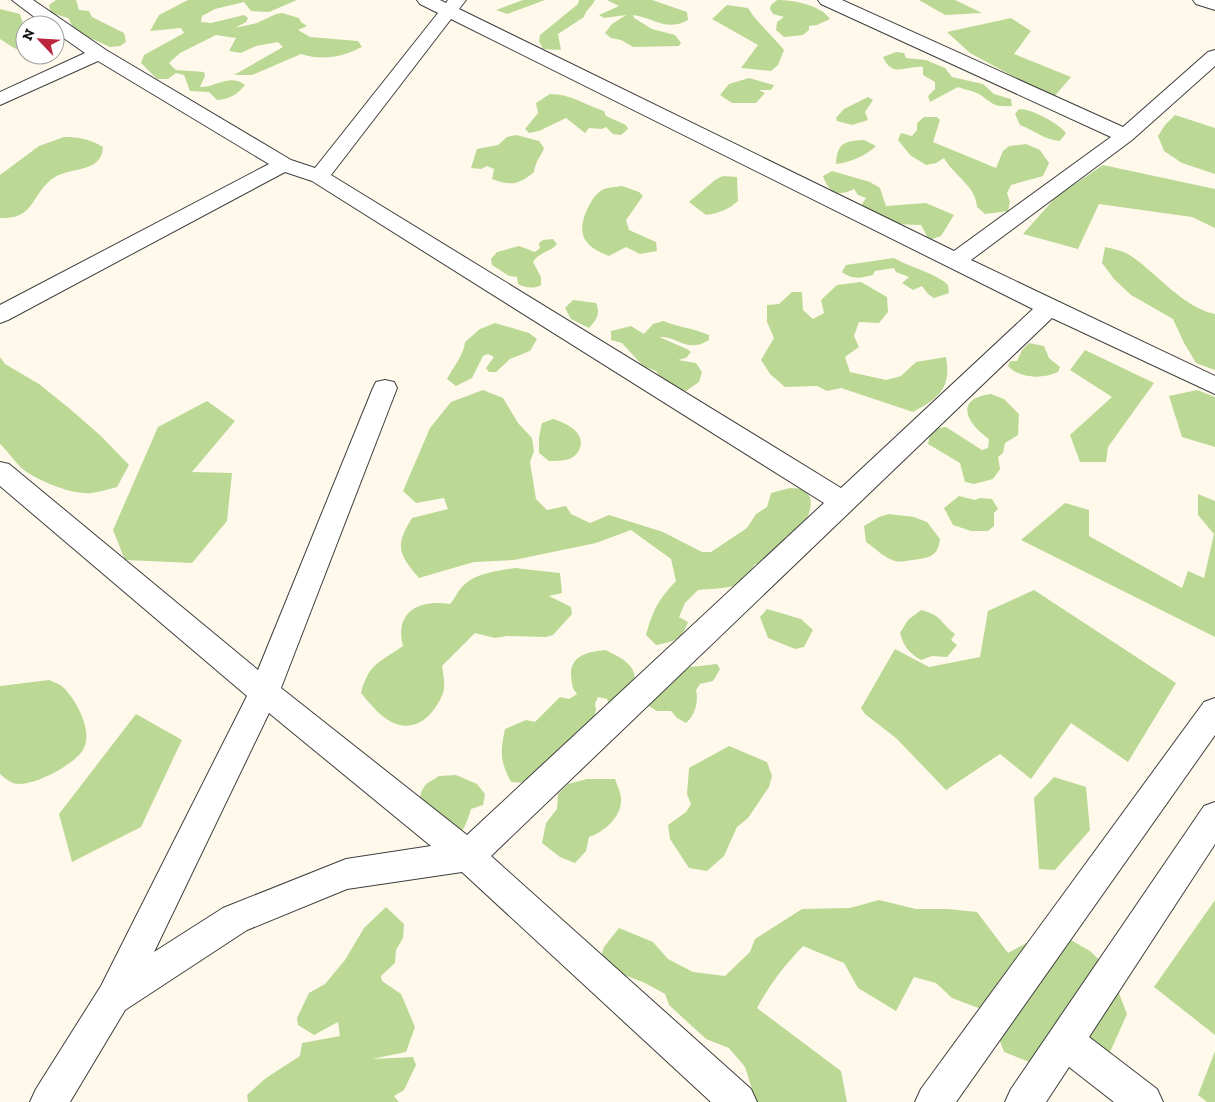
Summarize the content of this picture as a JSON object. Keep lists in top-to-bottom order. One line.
{"north":"top left"}
